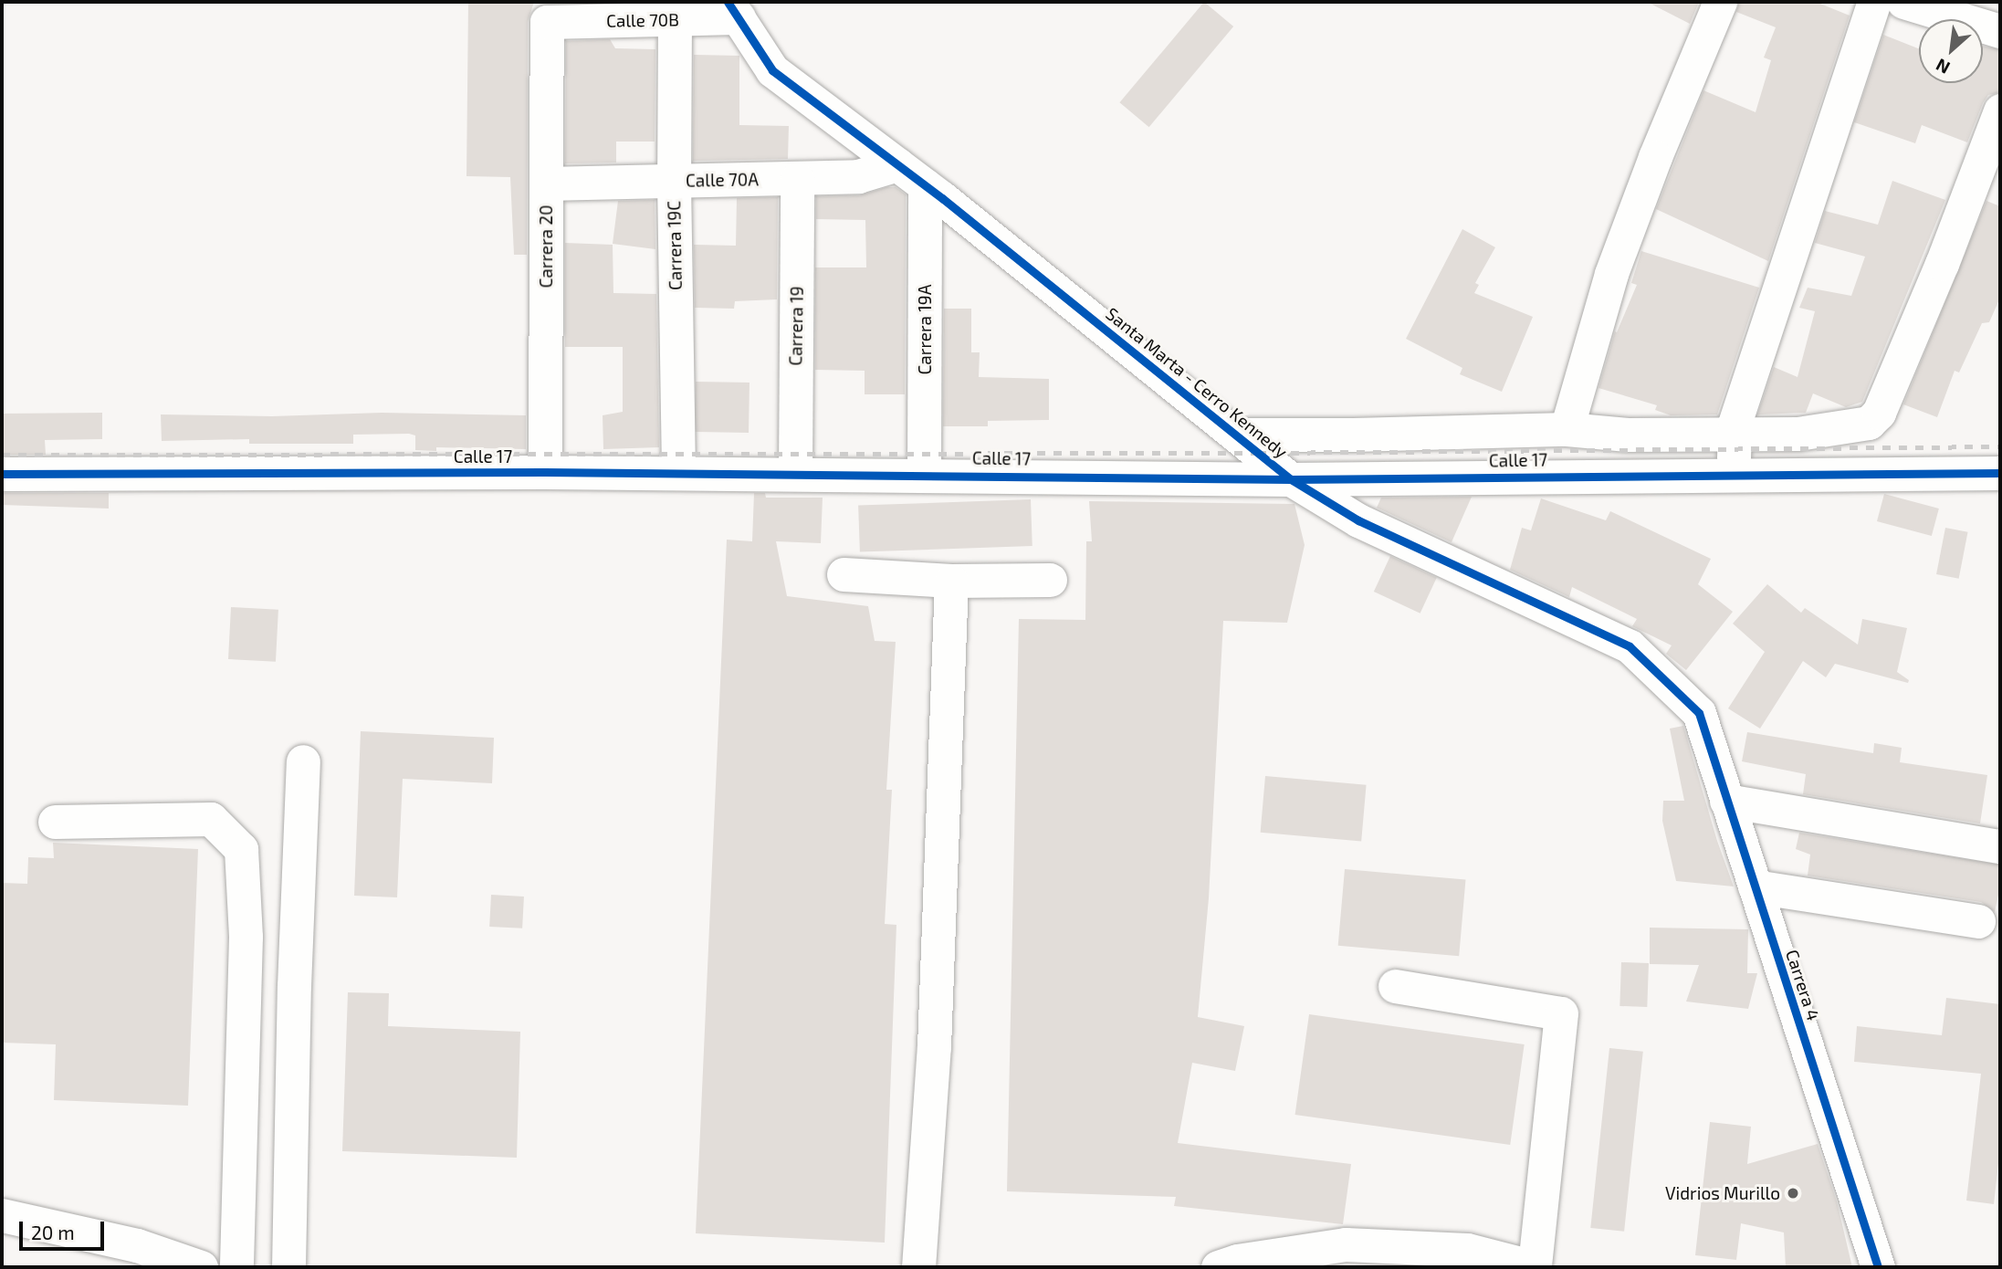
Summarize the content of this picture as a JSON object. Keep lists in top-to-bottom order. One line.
{"streets":{"street":["Calle 70B","Calle 70A","Carrera 19C","Carrera 20","Carrera 19","Carrera 19A","Santa Marta - Cerro Kennedy","Calle 17","Carrera 4"]},"crossings":[["Calle 70B","Carrera 19C"],["Calle 70B","Carrera 20"],["Calle 70B","Santa Marta - Cerro Kennedy"],["Calle 70A","Carrera 19C"],["Calle 70A","Carrera 20"],["Calle 70A","Carrera 19"],["Calle 70A","Santa Marta - Cerro Kennedy"],["Carrera 19C","Calle 17"],["Carrera 20","Calle 17"],["Carrera 19","Calle 17"],["Carrera 19A","Santa Marta - Cerro Kennedy"],["Carrera 19A","Calle 17"],["Santa Marta - Cerro Kennedy","Calle 17"],["Santa Marta - Cerro Kennedy","Carrera 4"]],"places":["Vidrios Murillo"],"scale_bar":"20 m","north":"bottom left"}
